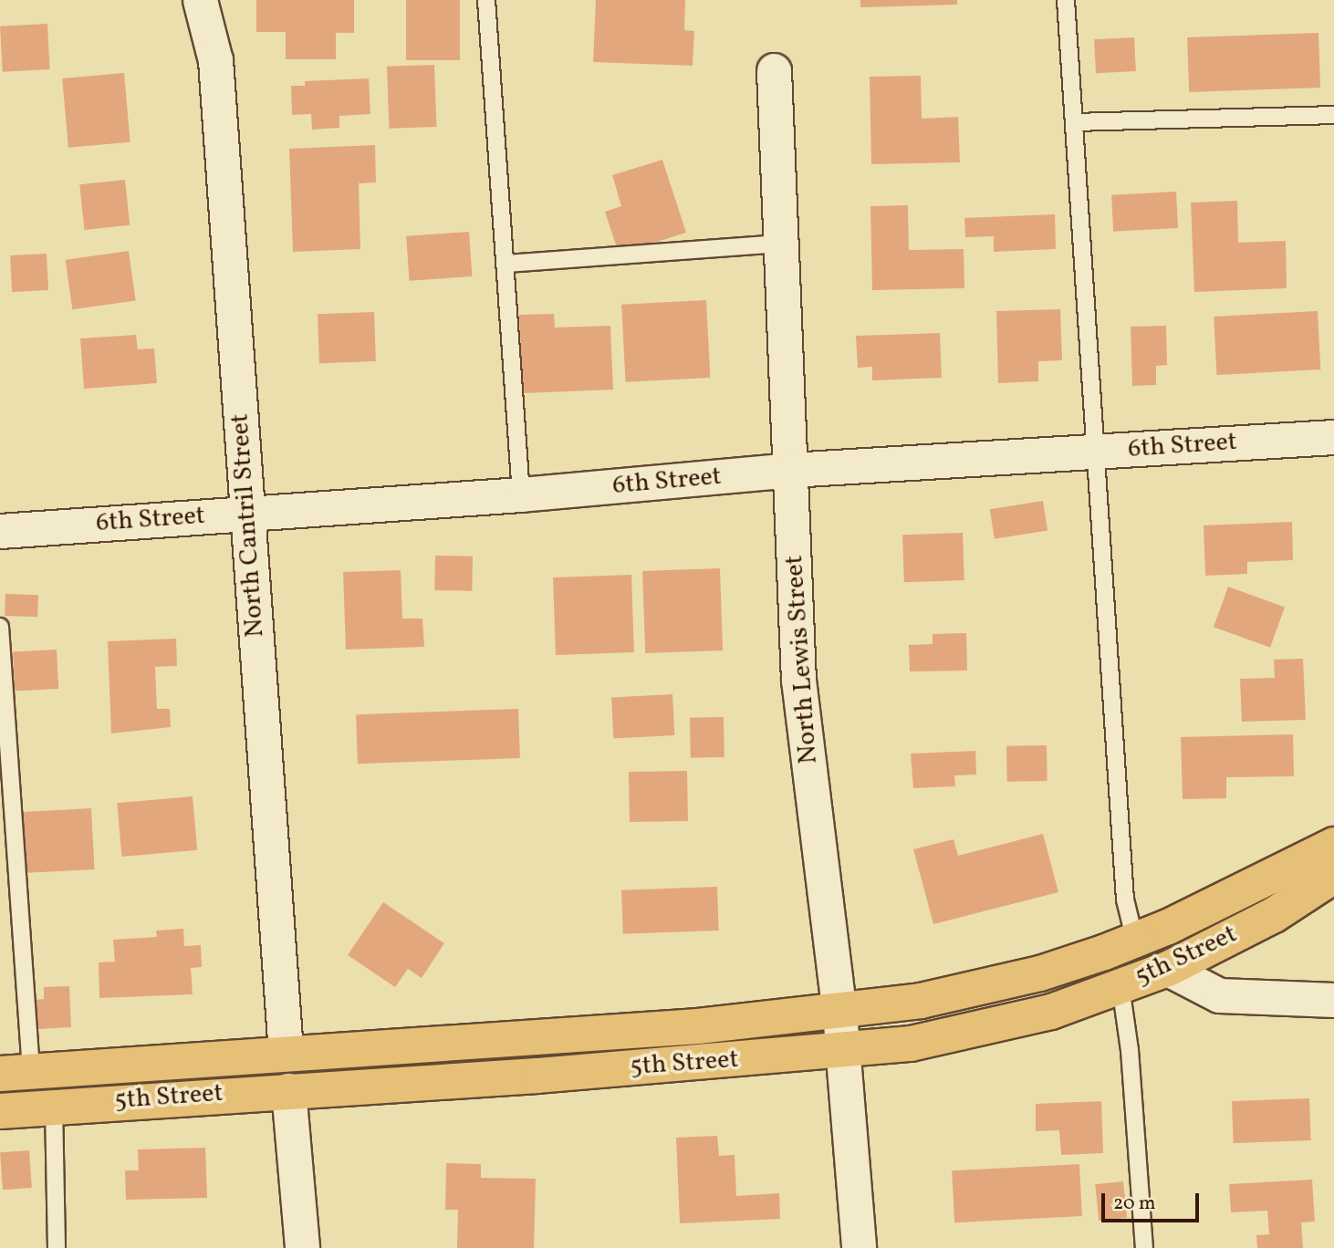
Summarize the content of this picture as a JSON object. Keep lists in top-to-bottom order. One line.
{"streets":{"main road":["5th Street"],"street":["6th Street","North Cantril Street","North Lewis Street"]},"crossings":[["6th Street","North Cantril Street"],["6th Street","North Lewis Street"],["North Cantril Street","5th Street"],["North Lewis Street","5th Street"]],"scale_bar":"20 m"}
